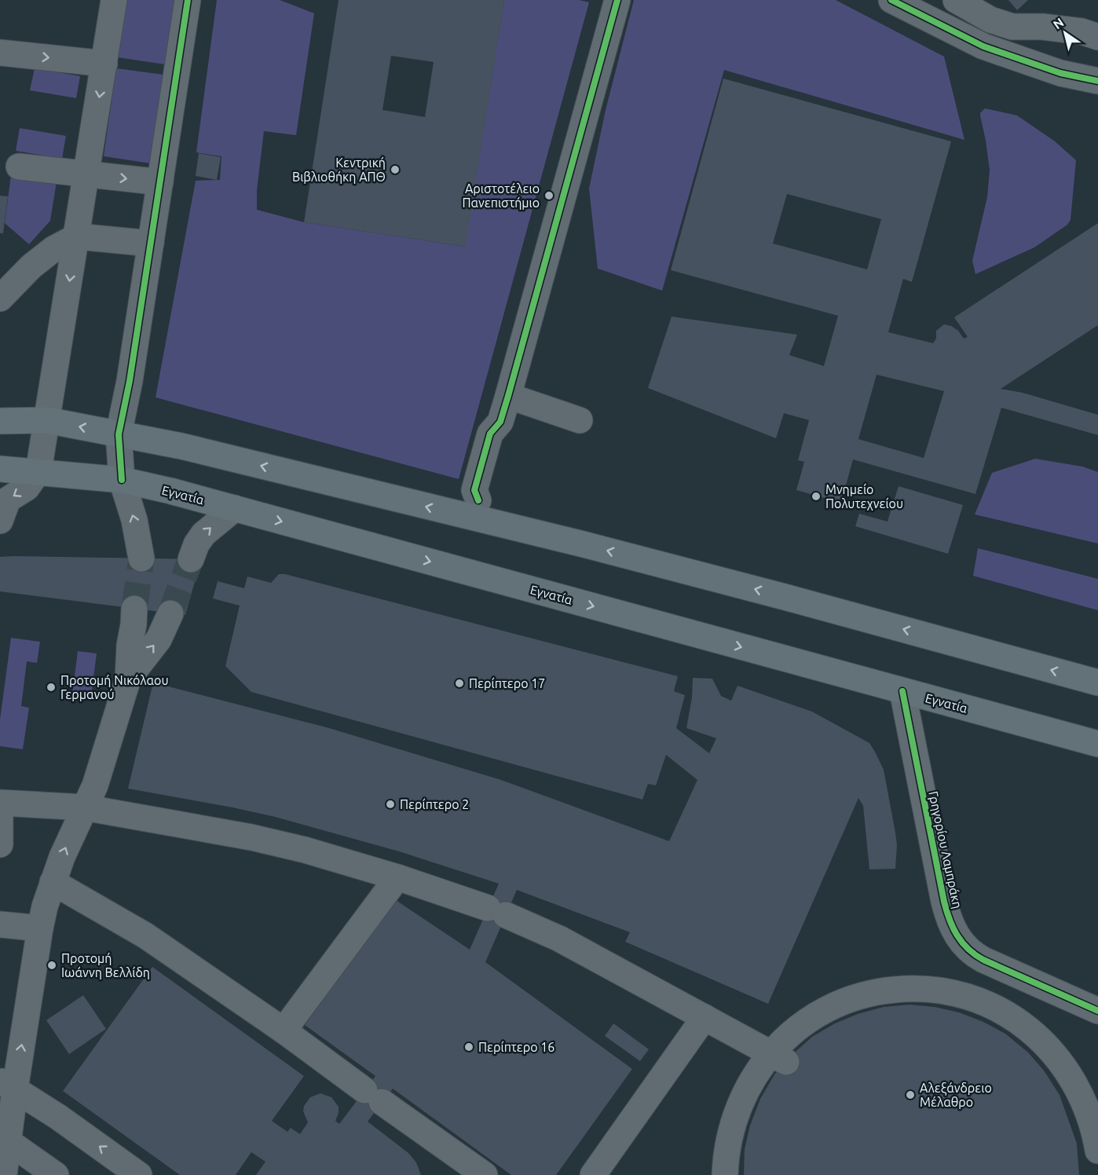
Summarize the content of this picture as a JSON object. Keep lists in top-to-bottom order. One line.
{"streets":{"main road":["Εγνατία"],"street":["Γρηγορίου Λαμπράκη"]},"crossings":[["Εγνατία","Γρηγορίου Λαμπράκη"]],"places":["Κεντρική Βιβλιοθήκη ΑΠΘ","Αριστοτέλειο Πανεπιστήμιο","Μνημείο Πολυτεχνείου","Περίπτερο 17","Προτομή Νικόλαου Γερμανού","Περίπτερο 2","Προτομή Ιωάννη Βελλίδη","Περίπτερο 16","Αλεξάνδρειο Μέλαθρο"],"north":"top left"}
